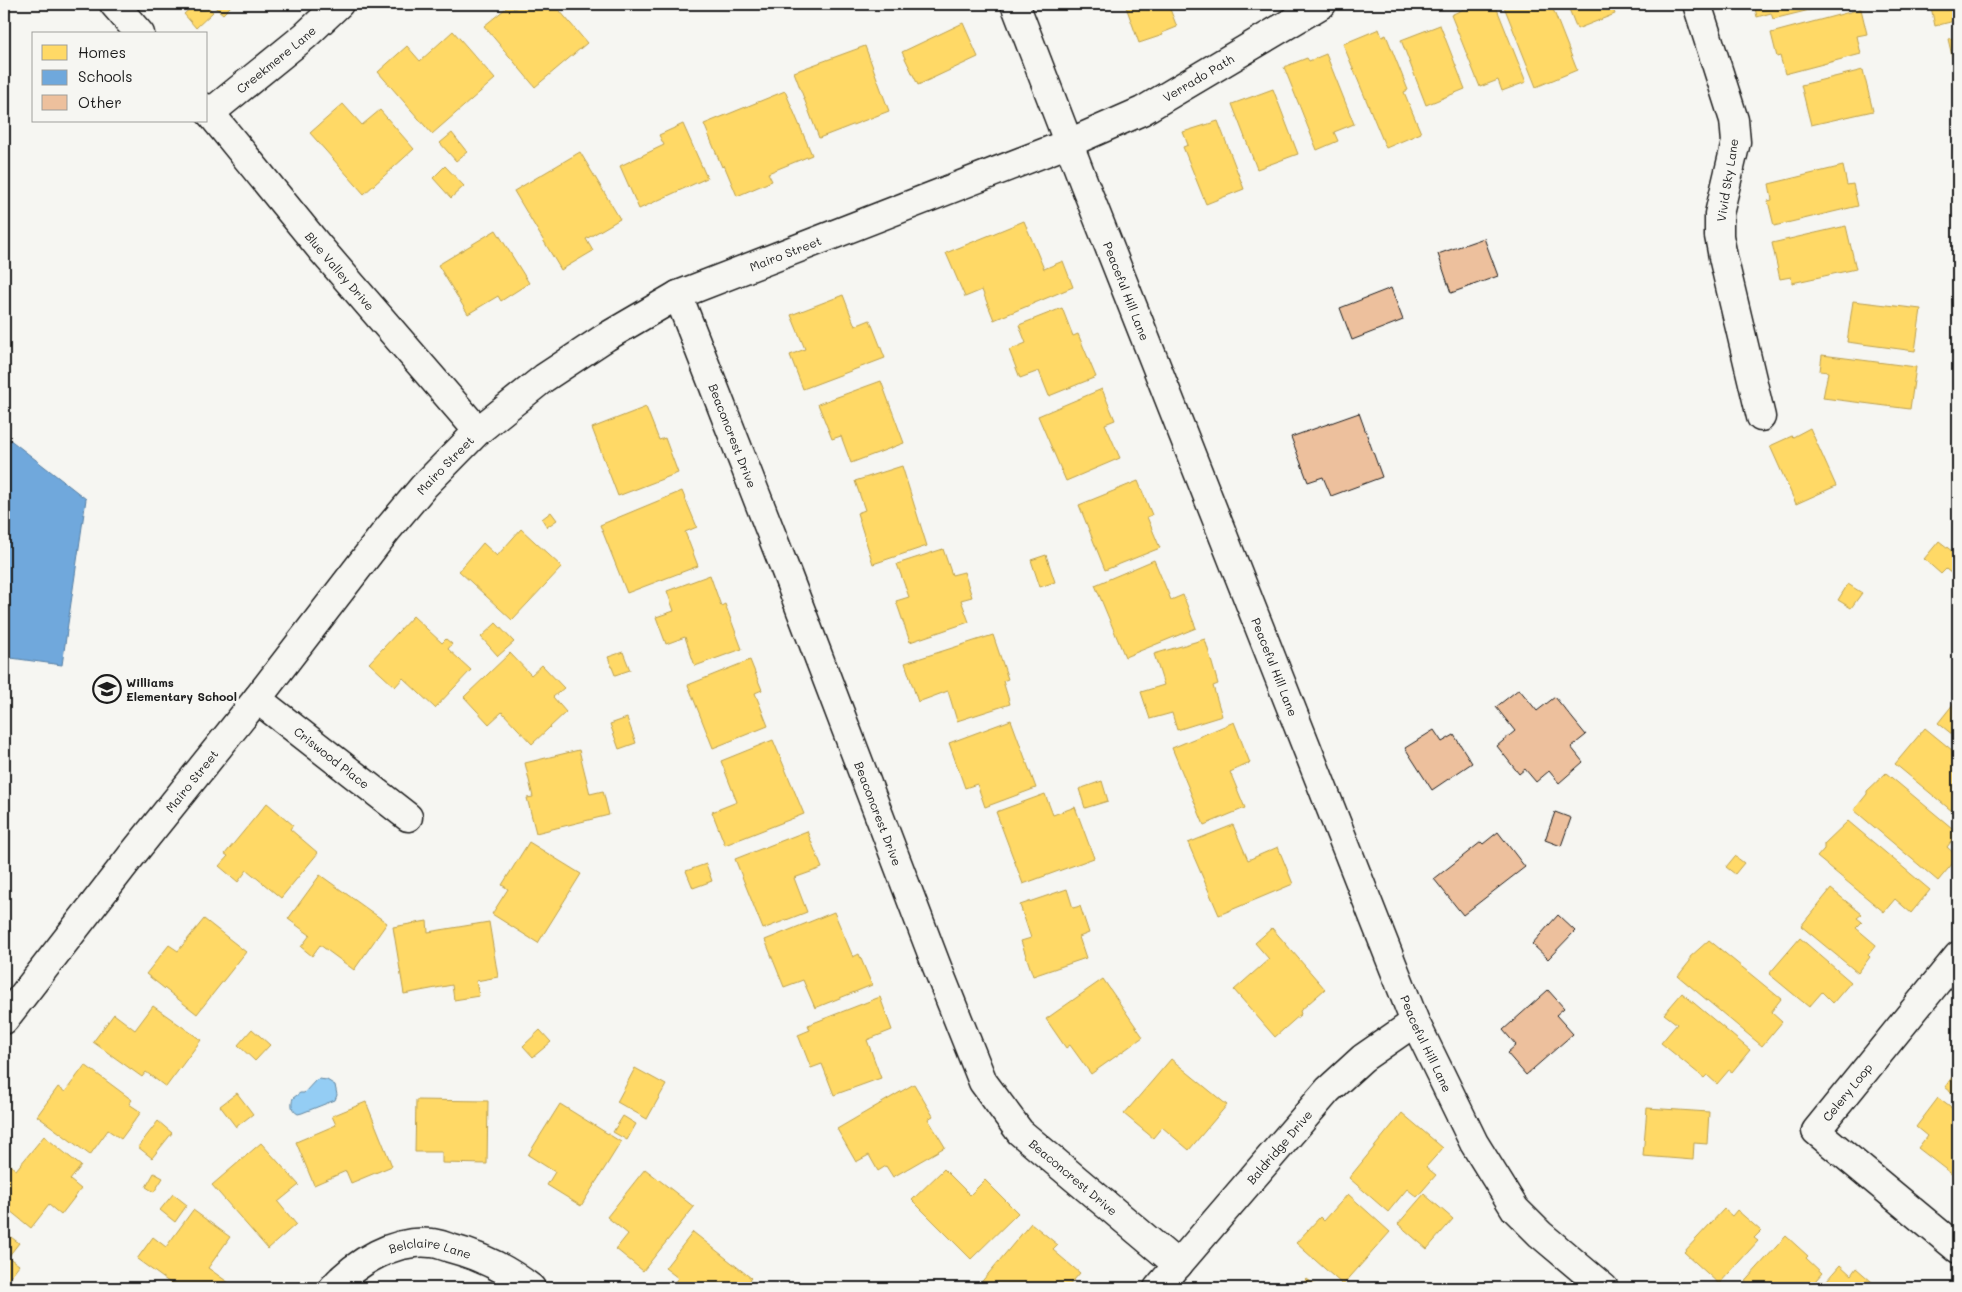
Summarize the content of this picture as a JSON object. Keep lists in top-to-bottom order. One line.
{"streets":{"street":["Creekmere Lane","Verrado Path","Vivid Sky Lane","Mairo Street","Blue Valley Drive","Peaceful Hill Lane","Beaconcrest Drive","Criswood Place","Celery Loop","Baldridge Drive","Belclaire Lane"]},"crossings":[["Creekmere Lane","Blue Valley Drive"],["Verrado Path","Mairo Street"],["Verrado Path","Peaceful Hill Lane"],["Mairo Street","Blue Valley Drive"],["Mairo Street","Peaceful Hill Lane"],["Mairo Street","Beaconcrest Drive"],["Mairo Street","Criswood Place"],["Peaceful Hill Lane","Baldridge Drive"],["Beaconcrest Drive","Baldridge Drive"]],"places":{"school or university":["Williams Elementary School"]},"legend":["Homes","Schools","Other"]}
